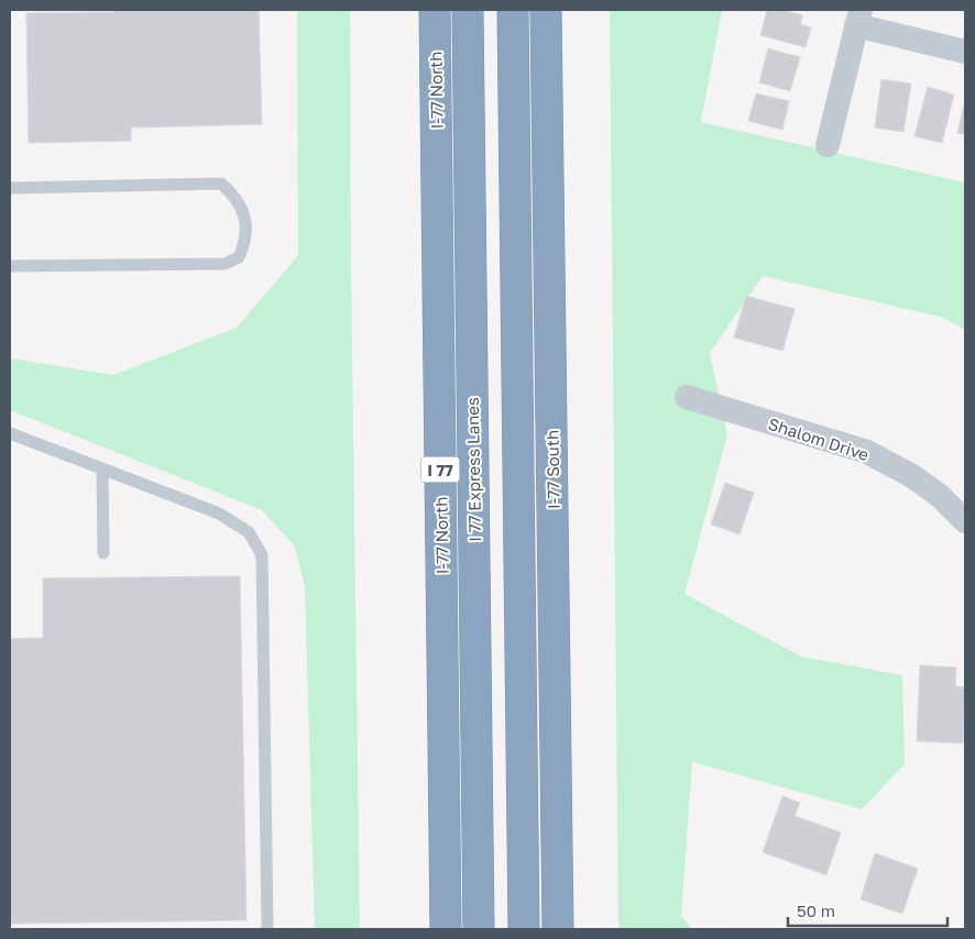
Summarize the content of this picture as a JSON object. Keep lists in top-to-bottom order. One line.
{"streets":{"highway":["I-77 North","I 77","I 77 Express Lanes","I-77 South"],"street":["Shalom Drive"]},"scale_bar":"50 m"}
